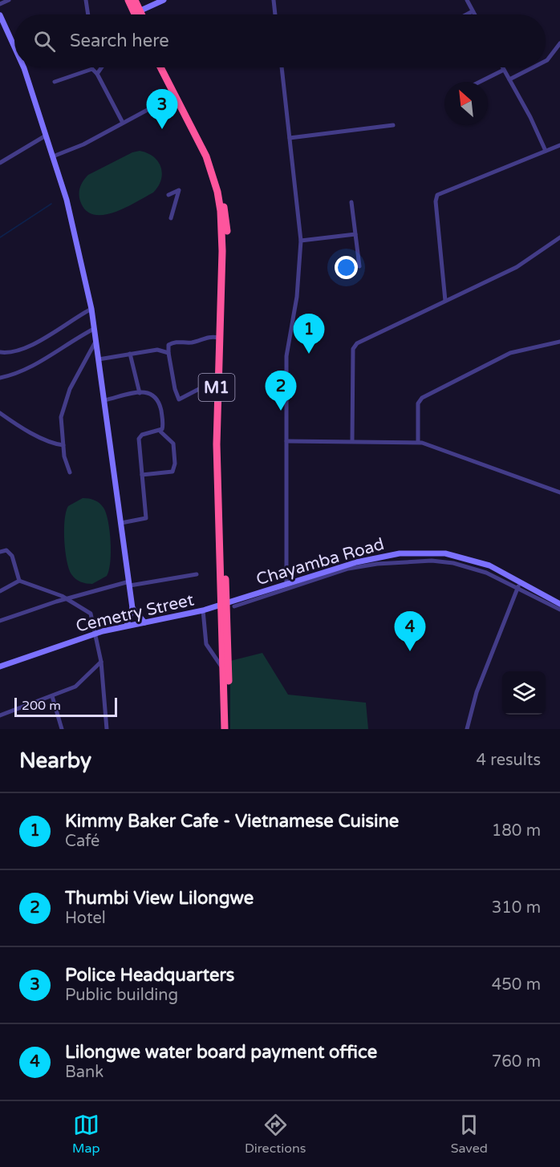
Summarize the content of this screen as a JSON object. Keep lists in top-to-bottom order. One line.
{"streets":{"highway":["M1"],"street":["Chayamba Road","Cemetry Street"]},"crossings":[["M1","Chayamba Road"],["M1","Cemetry Street"],["Chayamba Road","Cemetry Street"]],"scale_bar":"200 m","north":"top left","page":{"search":"Search here","pins":["3","1","2","4"],"scale":"200 m","heading":["Nearby","4 results"],"list":[{"mark":"1","name":"Kimmy Baker Cafe - Vietnamese Cuisine","note":"Café","value":"180 m"},{"mark":"2","name":"Thumbi View Lilongwe","note":"Hotel","value":"310 m"},{"mark":"3","name":"Police Headquarters","note":"Public building","value":"450 m"},{"mark":"4","name":"Lilongwe water board payment office","note":"Bank","value":"760 m"}],"nav":["Map","Directions","Saved"]}}
